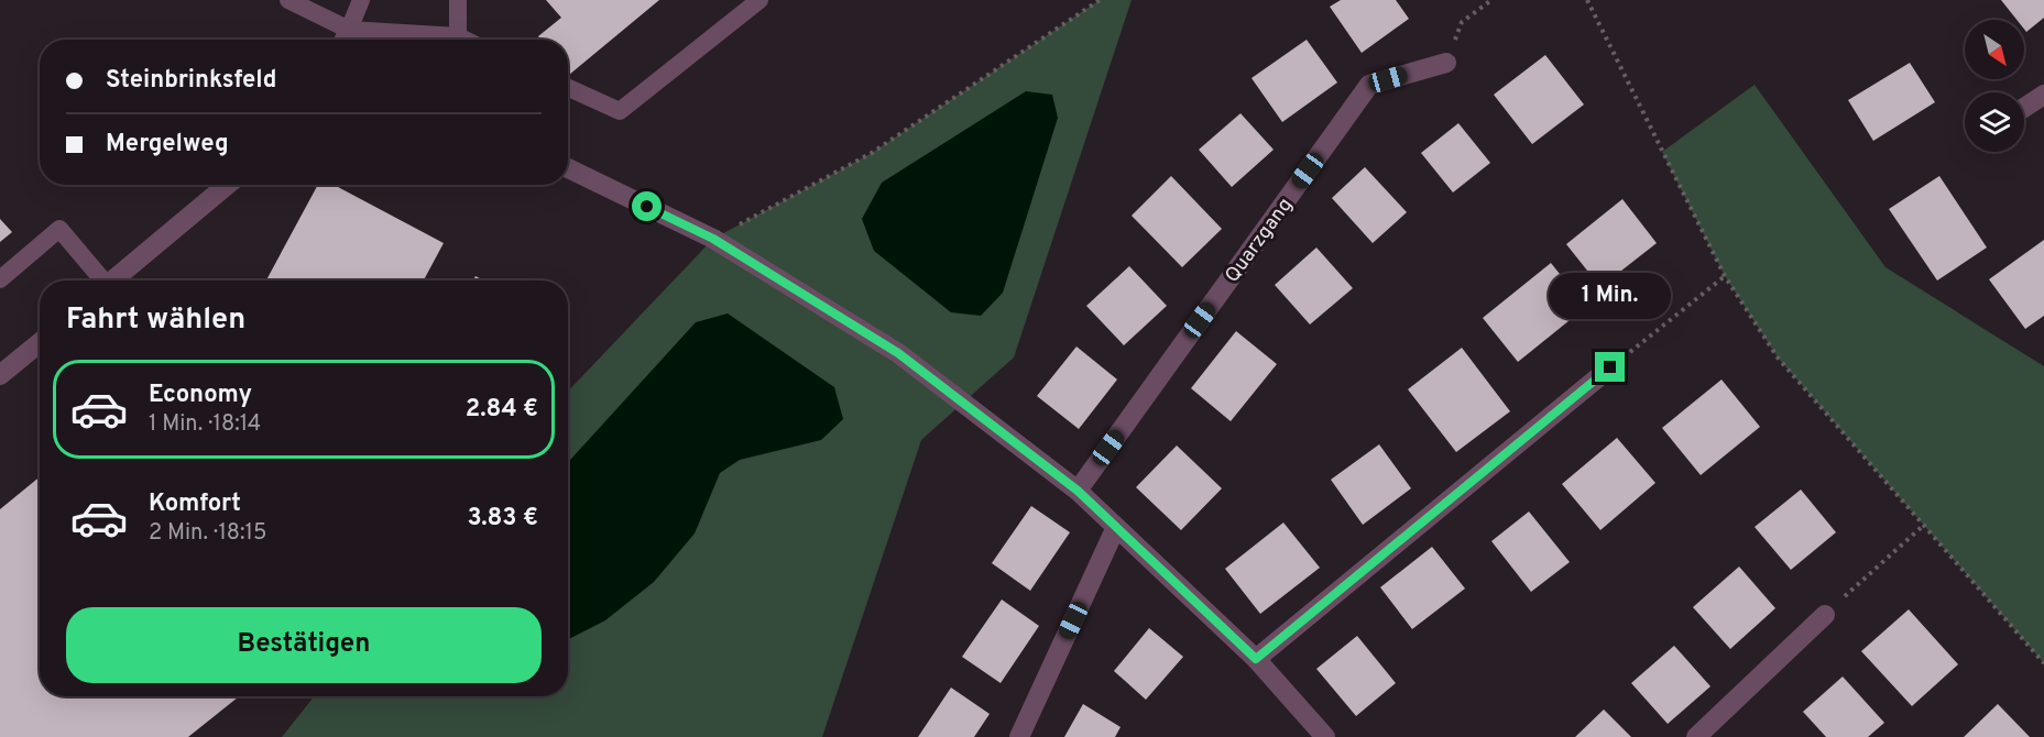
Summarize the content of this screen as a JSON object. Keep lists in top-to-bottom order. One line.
{"streets":{"street":["Quarzgang"]},"north":"bottom right","page":{"banner":["Steinbrinksfeld","Mergelweg"],"bubble":"1 Min.","heading":"Fahrt wählen","list":[{"name":"Economy","note":"1 Min. · 18:14","value":"2.84 €"},{"name":"Komfort","note":"2 Min. · 18:15","value":"3.83 €"}],"buttons":"Bestätigen"}}
